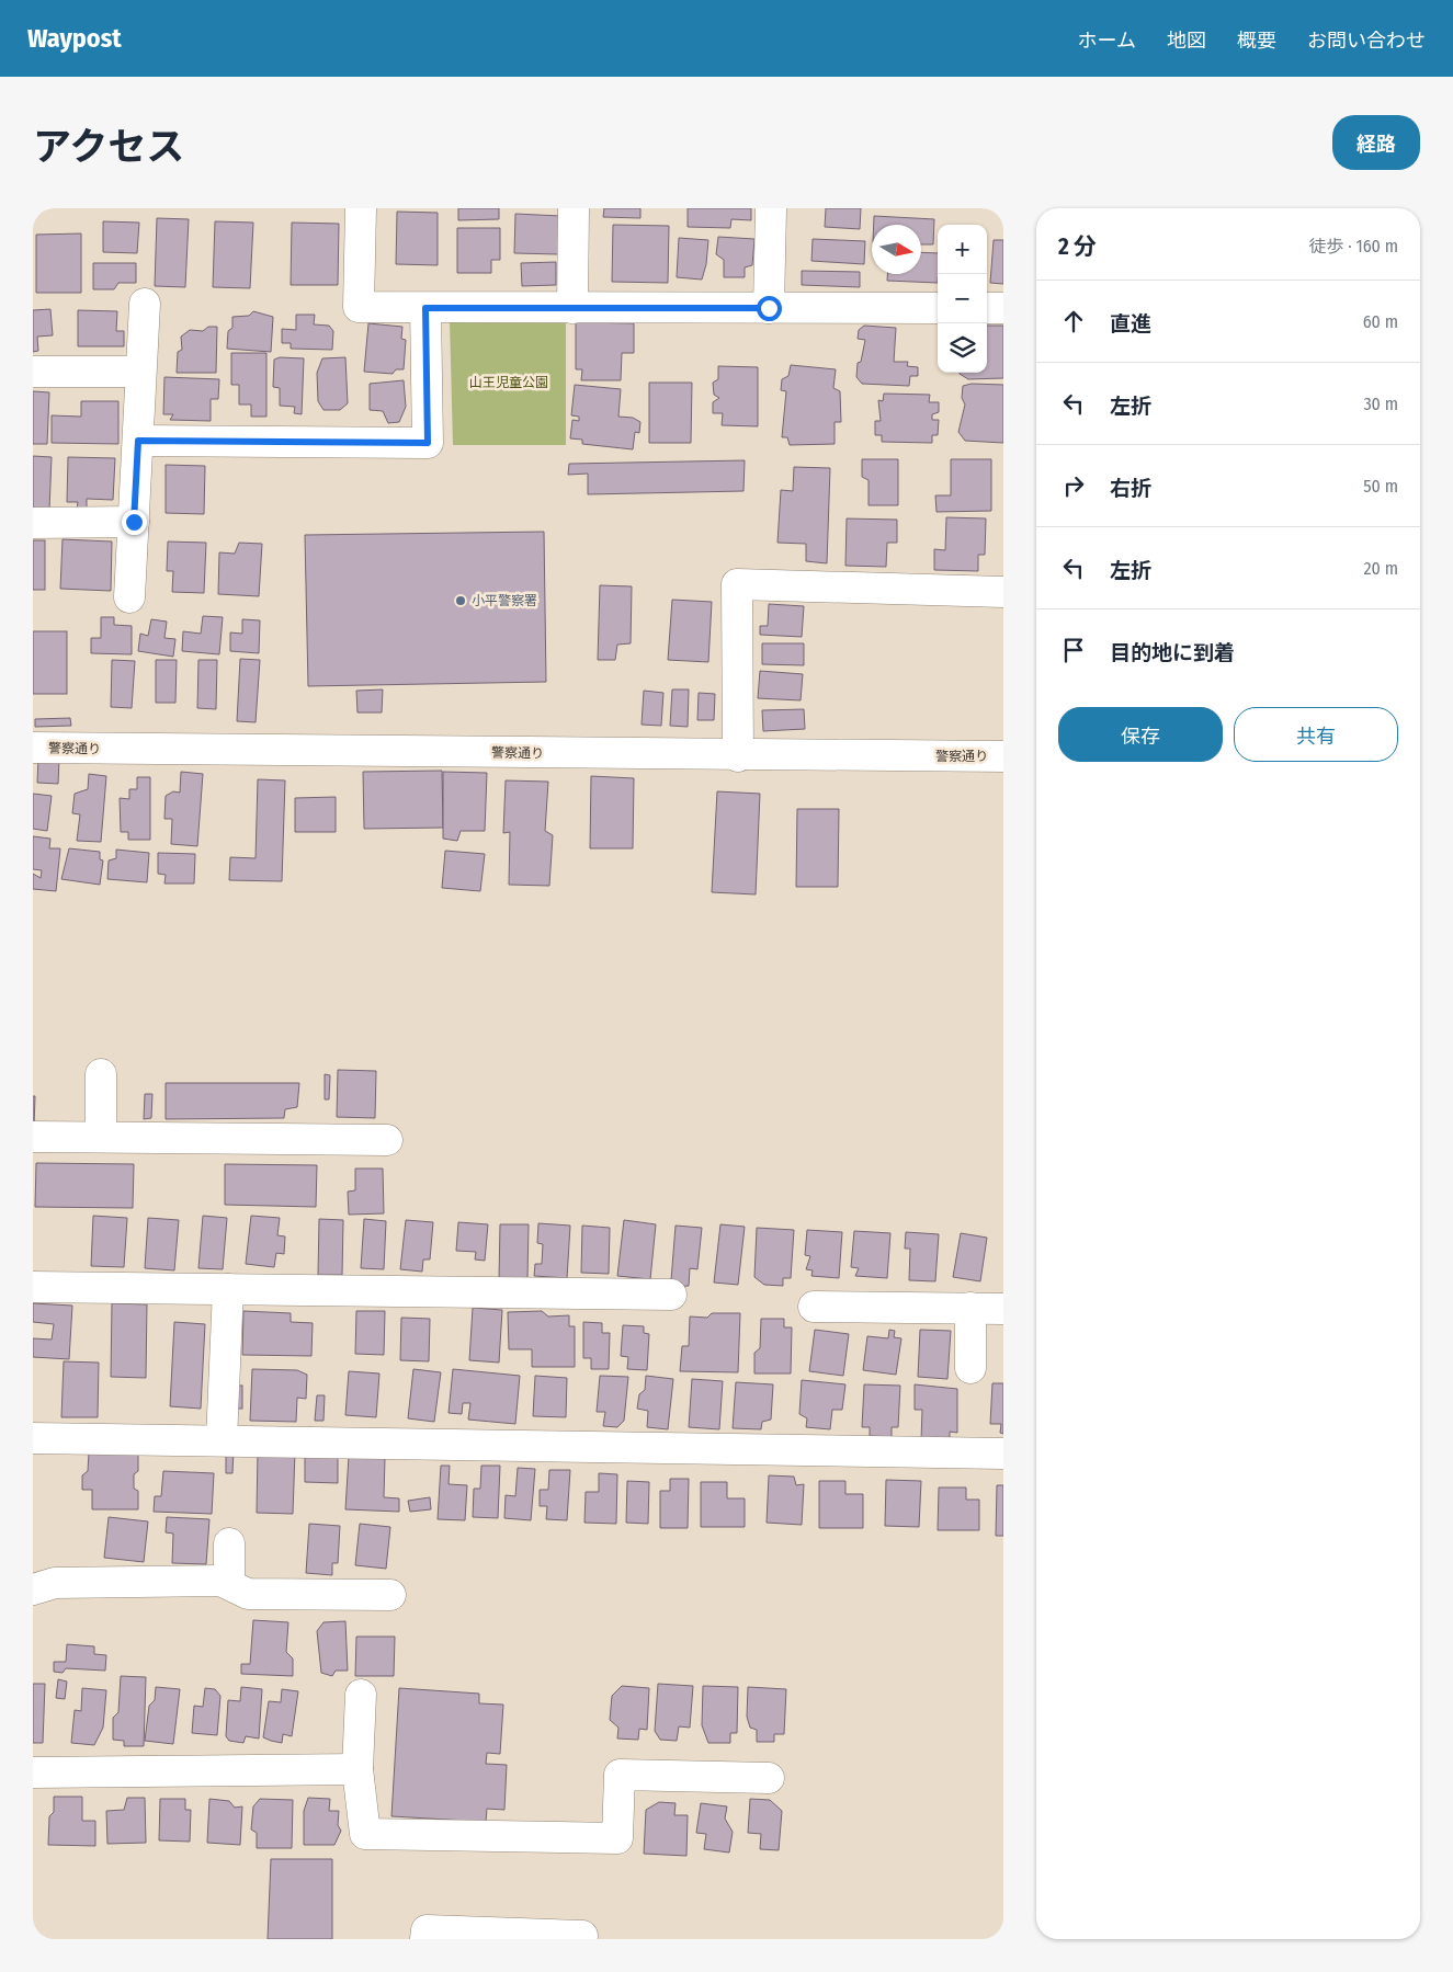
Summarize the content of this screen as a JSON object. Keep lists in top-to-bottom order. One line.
{"streets":{"street":["警察通り"]},"parks":["山王児童公園"],"places":["小平警察署"],"north":"right","page":{"header":"Waypost","nav":["ホーム","地図","概要","お問い合わせ"],"title":"アクセス","buttons":["経路",["保存","共有"]],"heading":["2 分","徒歩 · 160 m"],"map_buttons":["+","−"],"list":[["直進","60 m"],["左折","30 m"],["右折","50 m"],["左折","20 m"],"目的地に到着"]}}
